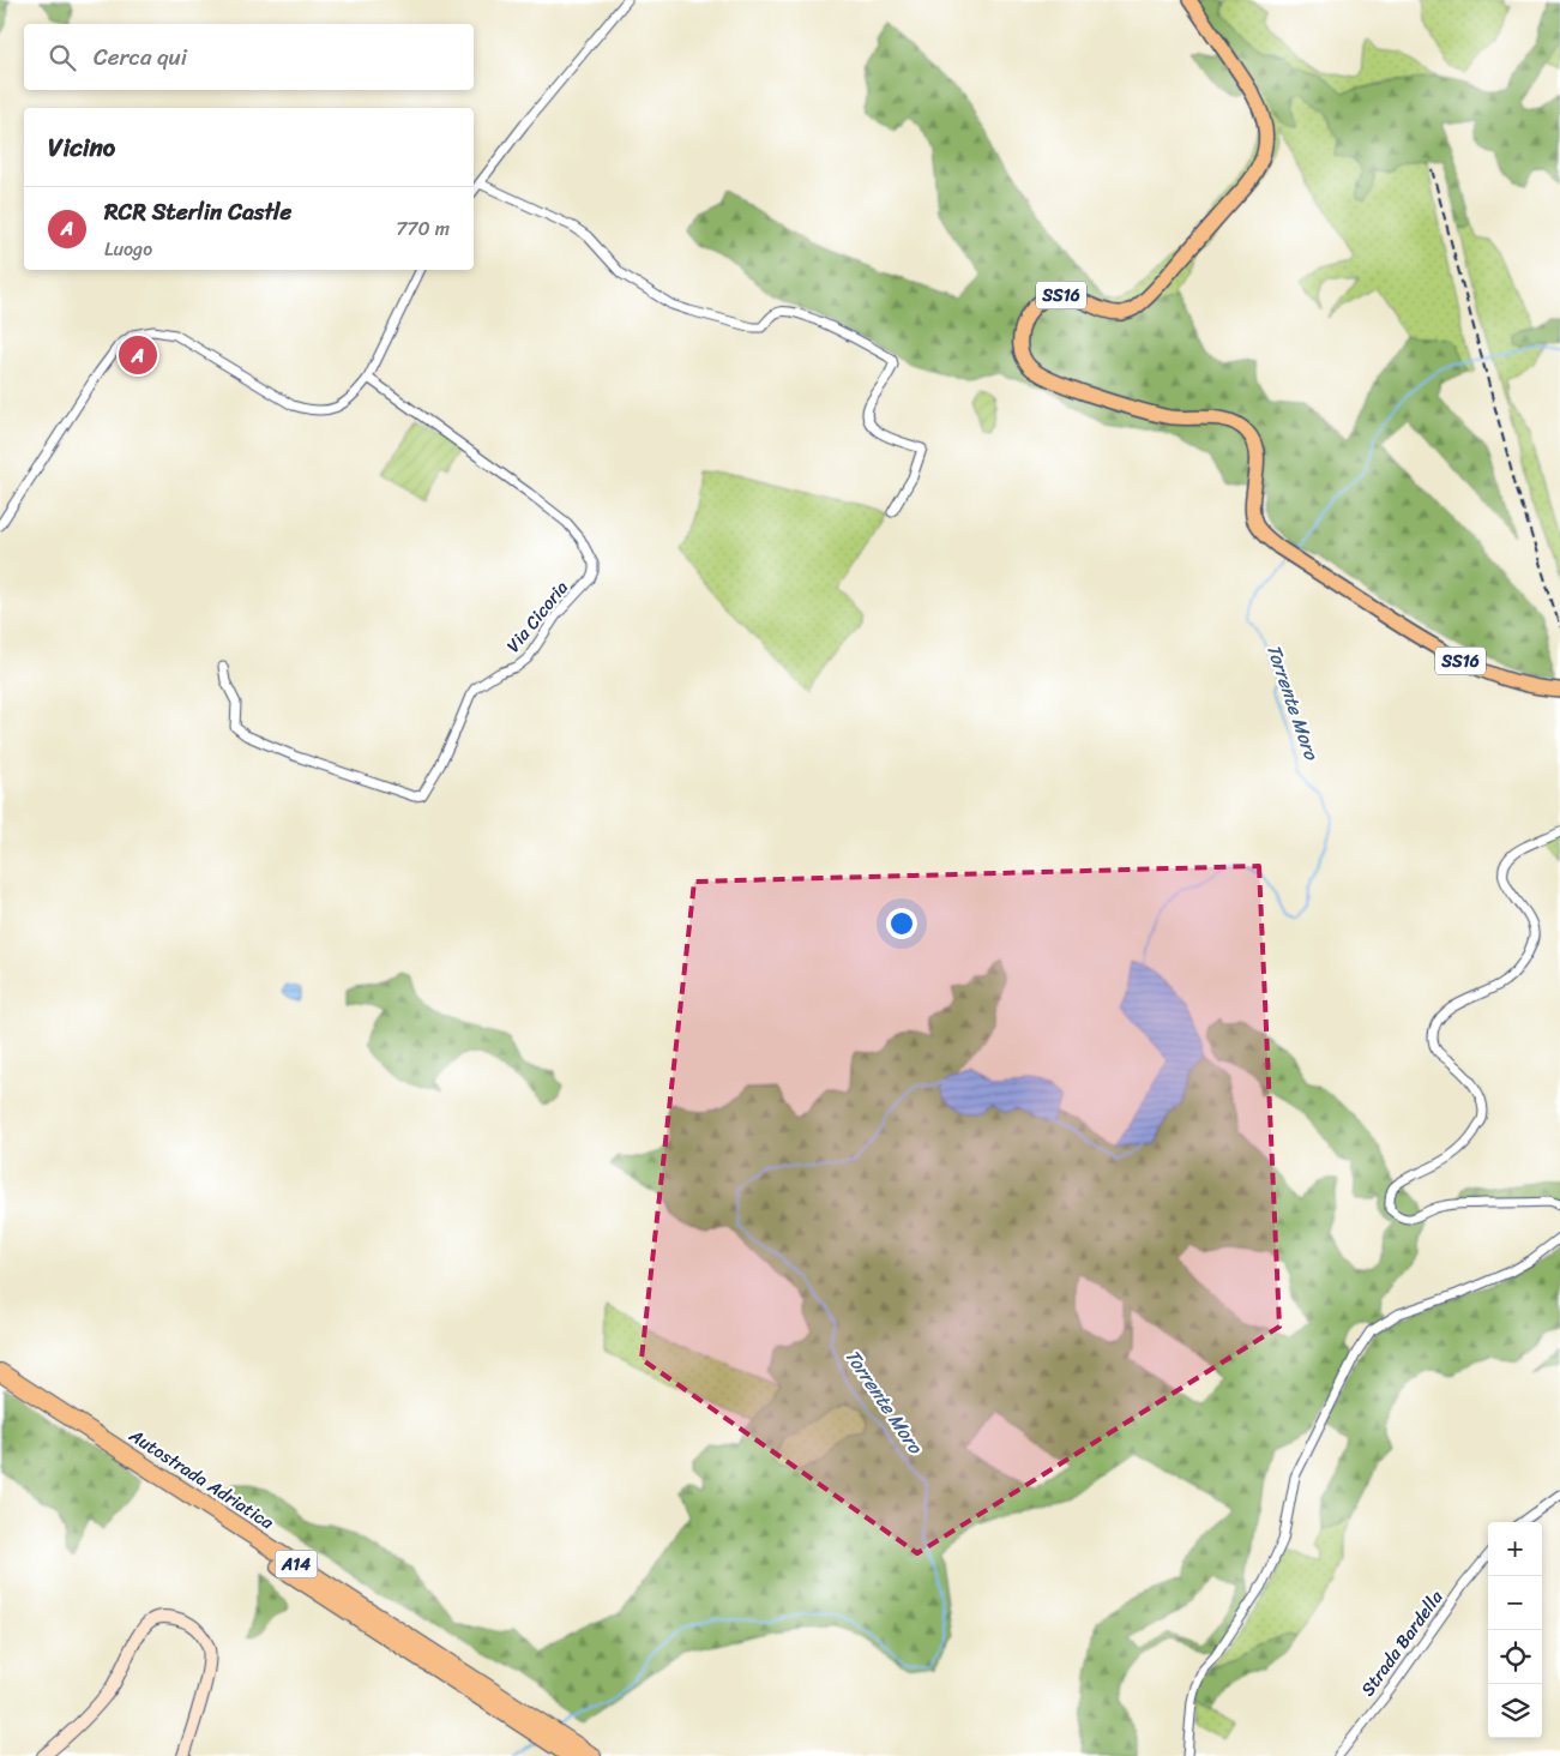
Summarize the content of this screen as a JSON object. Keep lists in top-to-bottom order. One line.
{"streets":{"highway":["Autostrada Adriatica","A14"],"main road":["SS16"],"street":["Via Cicoria","Strada Bardella"]},"water":["Torrente Moro"],"page":{"search":"Cerca qui","heading":"Vicino","list":[{"mark":"A","name":"RCR Sterlin Castle","note":"Luogo","value":"770 m"}],"pins":"A","map_buttons":["+","−"]}}
